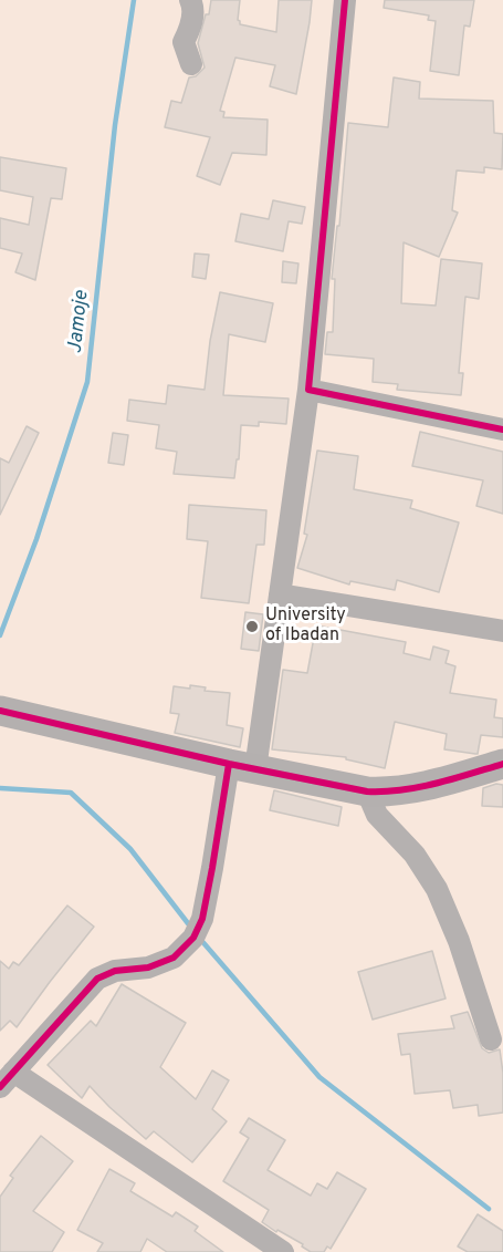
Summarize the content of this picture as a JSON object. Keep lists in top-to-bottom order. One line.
{"water":["Jamoje"],"places":["University of Ibadan"]}
